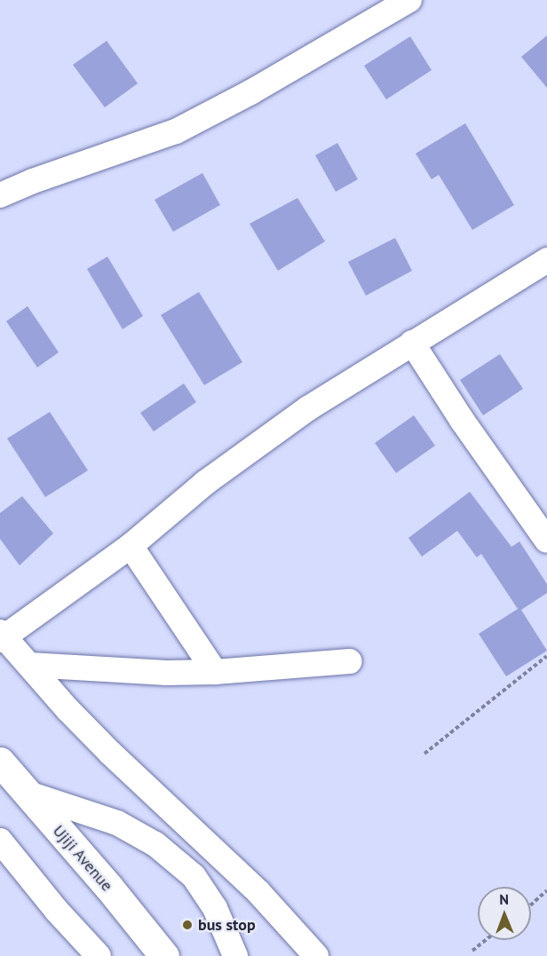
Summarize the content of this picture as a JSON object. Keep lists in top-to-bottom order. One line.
{"streets":{"street":["Ujiji Avenue"]},"places":["bus stop"],"north":"top"}
